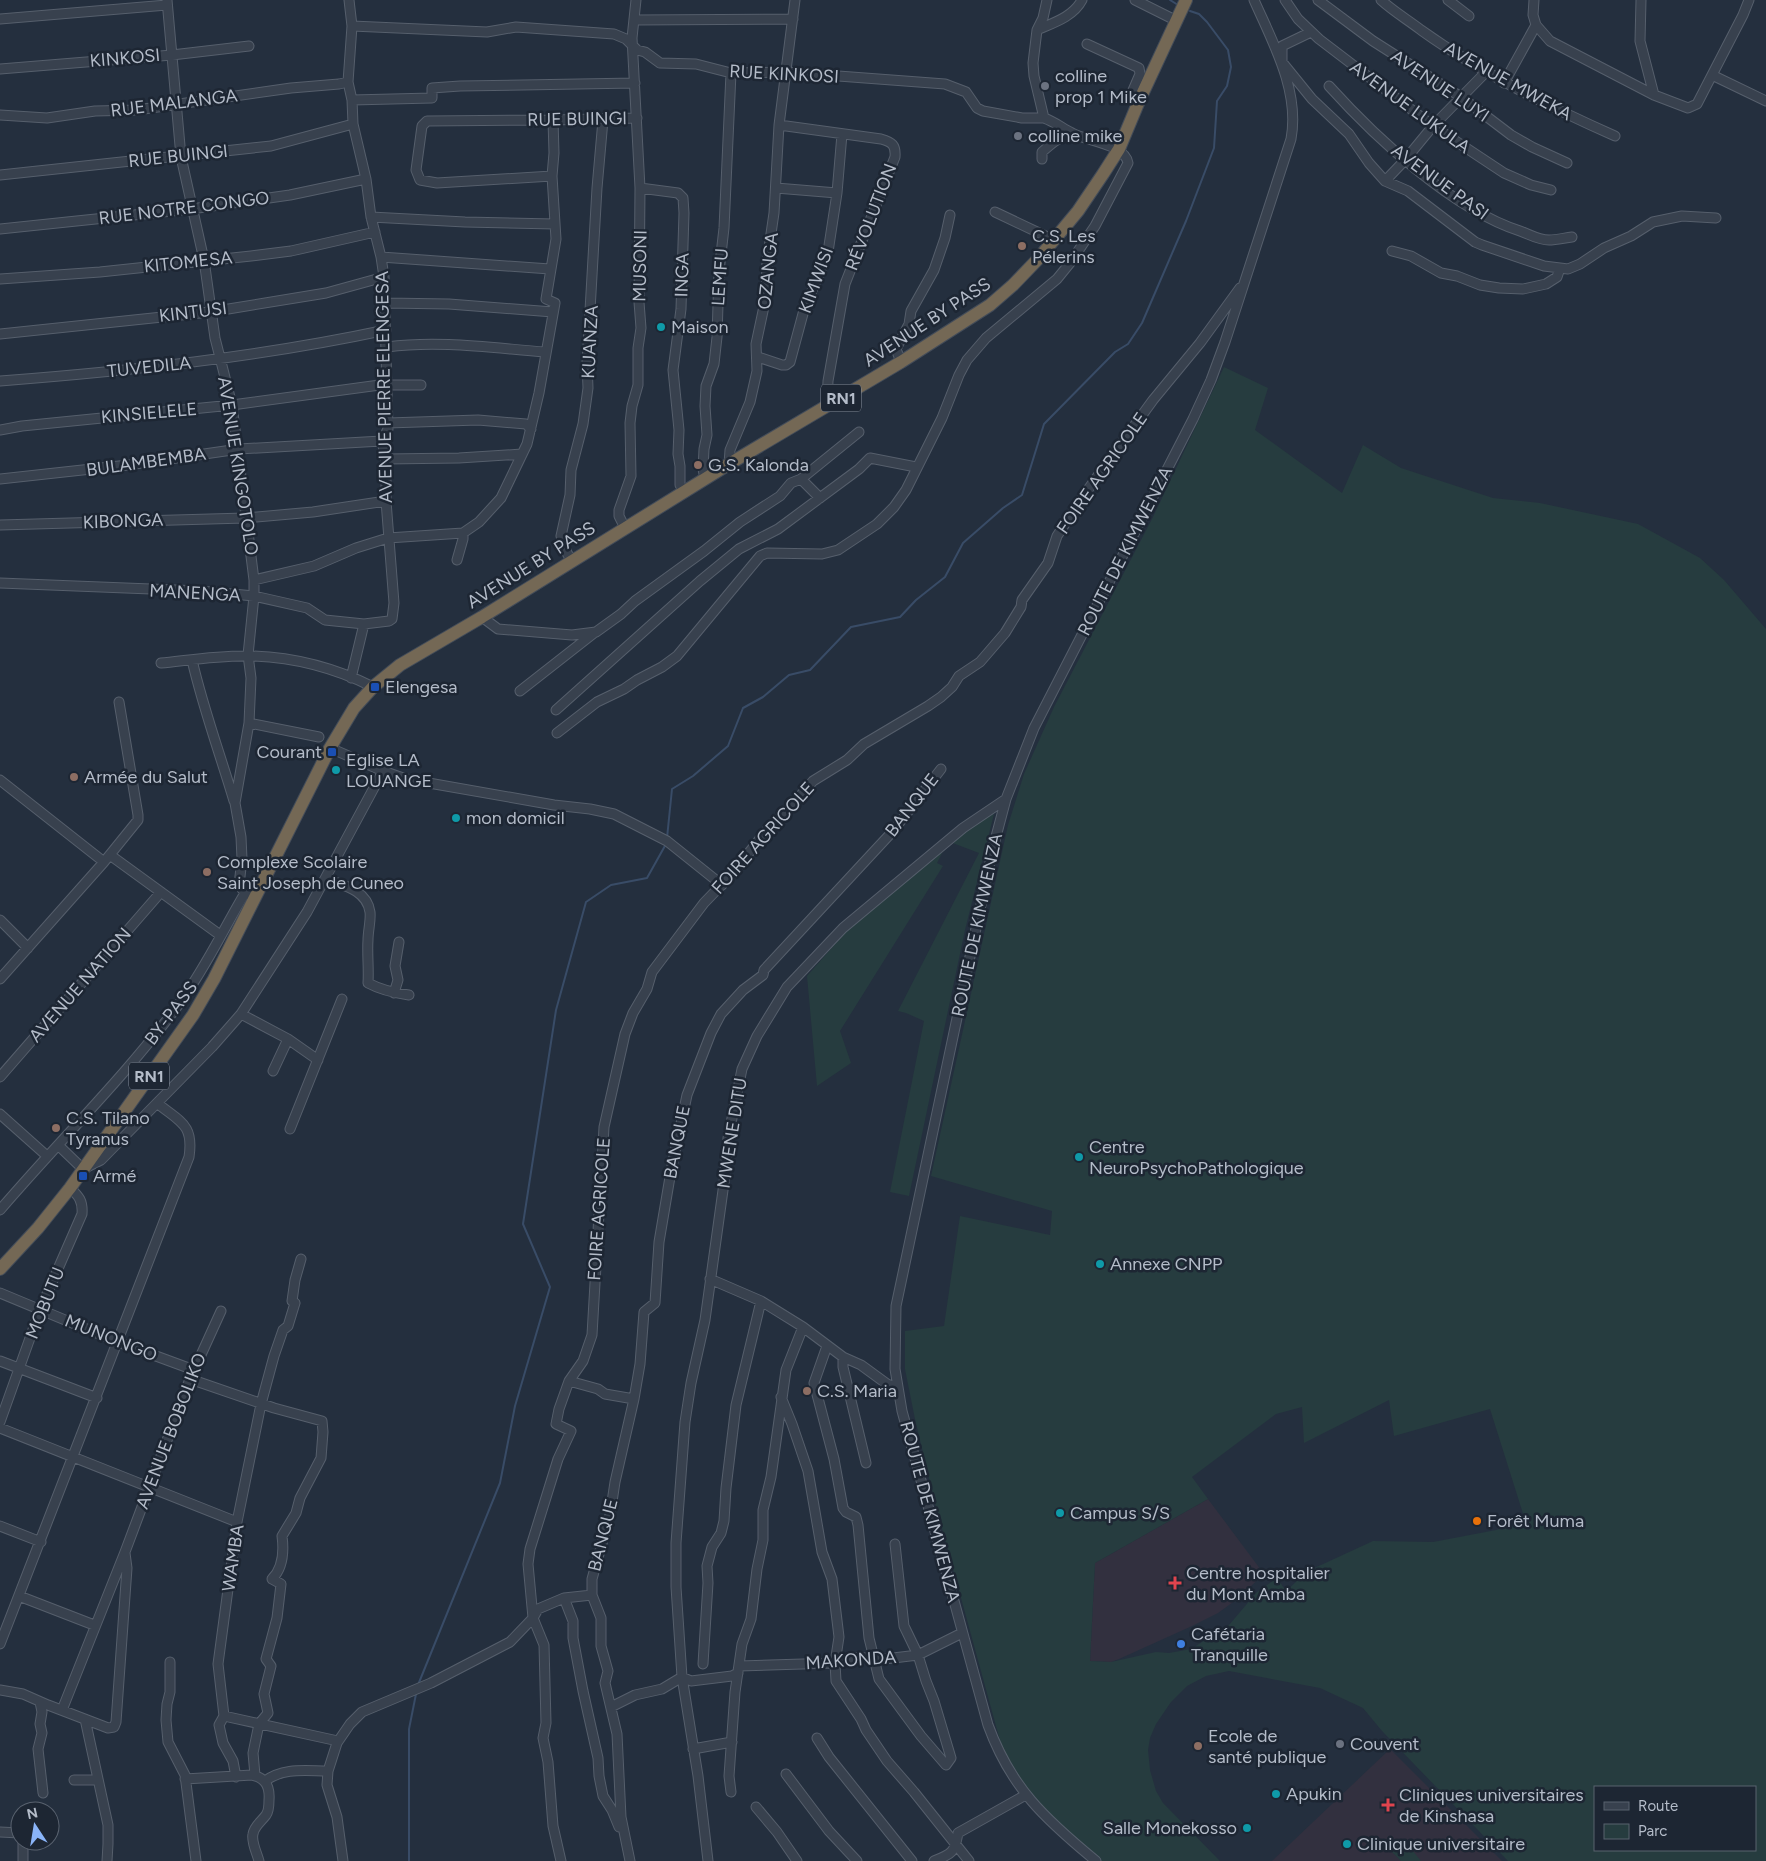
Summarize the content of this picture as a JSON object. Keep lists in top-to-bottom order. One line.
{"streets":{"highway":["AVENUE BY PASS","RN1"],"street":["KINKOSI","RUE KINKOSI","AVENUE MWEKA","AVENUE LUYI","RUE MALANGA","AVENUE LUKULA","RUE BUINGI","AVENUE PASI","RUE NOTRE CONGO","RÉVOLUTION","KITOMESA","MUSONI","OZANGA","INGA","LEMFU","KIMWISI","KINTUSI","KUANZA","TUVEDILA","AVENUE PIERRE ELENGESA","KINSIELELE","BULAMBEMBA","AVENUE KINGOTOLO","FOIRE AGRICOLE","KIBONGA","ROUTE DE KIMWENZA","MANENGA","BANQUE","AVENUE NATION","BY-PASS","MWENE DITU","MOBUTU","MUNONGO","AVENUE BOBOLIKO","WAMBA","MAKONDA"]},"crossings":[["KINKOSI","AVENUE KINGOTOLO"],["RUE KINKOSI","MUSONI"],["RUE KINKOSI","OZANGA"],["RUE KINKOSI","LEMFU"],["RUE KINKOSI","AVENUE PIERRE ELENGESA"],["RUE MALANGA","AVENUE PIERRE ELENGESA"],["RUE MALANGA","AVENUE KINGOTOLO"],["RUE BUINGI","MUSONI"],["RUE BUINGI","KUANZA"],["RUE BUINGI","AVENUE PIERRE ELENGESA"],["RUE BUINGI","AVENUE KINGOTOLO"],["RUE NOTRE CONGO","AVENUE PIERRE ELENGESA"],["RUE NOTRE CONGO","AVENUE KINGOTOLO"],["RÉVOLUTION","OZANGA"],["RÉVOLUTION","KIMWISI"],["RÉVOLUTION","AVENUE BY PASS"],["KITOMESA","AVENUE PIERRE ELENGESA"],["KITOMESA","AVENUE KINGOTOLO"],["MUSONI","INGA"],["MUSONI","AVENUE BY PASS"],["OZANGA","KIMWISI"],["OZANGA","AVENUE BY PASS"],["LEMFU","AVENUE BY PASS"],["KINTUSI","AVENUE PIERRE ELENGESA"],["KINTUSI","AVENUE KINGOTOLO"],["AVENUE BY PASS","KUANZA"],["AVENUE BY PASS","AVENUE KINGOTOLO"],["AVENUE BY PASS","BY-PASS"],["AVENUE BY PASS","MOBUTU"],["TUVEDILA","AVENUE PIERRE ELENGESA"],["TUVEDILA","AVENUE KINGOTOLO"],["AVENUE PIERRE ELENGESA","KINSIELELE"],["AVENUE PIERRE ELENGESA","BULAMBEMBA"],["AVENUE PIERRE ELENGESA","KIBONGA"],["AVENUE PIERRE ELENGESA","MANENGA"],["KINSIELELE","AVENUE KINGOTOLO"],["BULAMBEMBA","AVENUE KINGOTOLO"],["AVENUE KINGOTOLO","KIBONGA"],["AVENUE KINGOTOLO","MANENGA"],["AVENUE KINGOTOLO","BY-PASS"],["FOIRE AGRICOLE","ROUTE DE KIMWENZA"],["ROUTE DE KIMWENZA","MWENE DITU"],["MWENE DITU","MAKONDA"],["MOBUTU","MUNONGO"],["MUNONGO","AVENUE BOBOLIKO"]],"places":{"other":["colline prop 1 Mike","colline mike","C.S. Les Pélerins","Maison","G.S. Kalonda","Eglise LA LOUANGE","Armée du Salut","mon domicil","Complexe Scolaire Saint Joseph de Cuneo","C.S. Tilano Tyranus","Centre NeuroPsychoPathologique","Annexe CNPP","C.S. Maria","Campus S/S","Forêt Muma","Cafétaria Tranquille","Couvent","Ecole de santé publique","Apukin","Salle Monekosso","Clinique universitaire"],"transit":["Elengesa","Courant","Armé"],"health":["Centre hospitalier du Mont Amba","Cliniques universitaires de Kinshasa"]},"legend":["Route","Parc"],"north":"top"}
